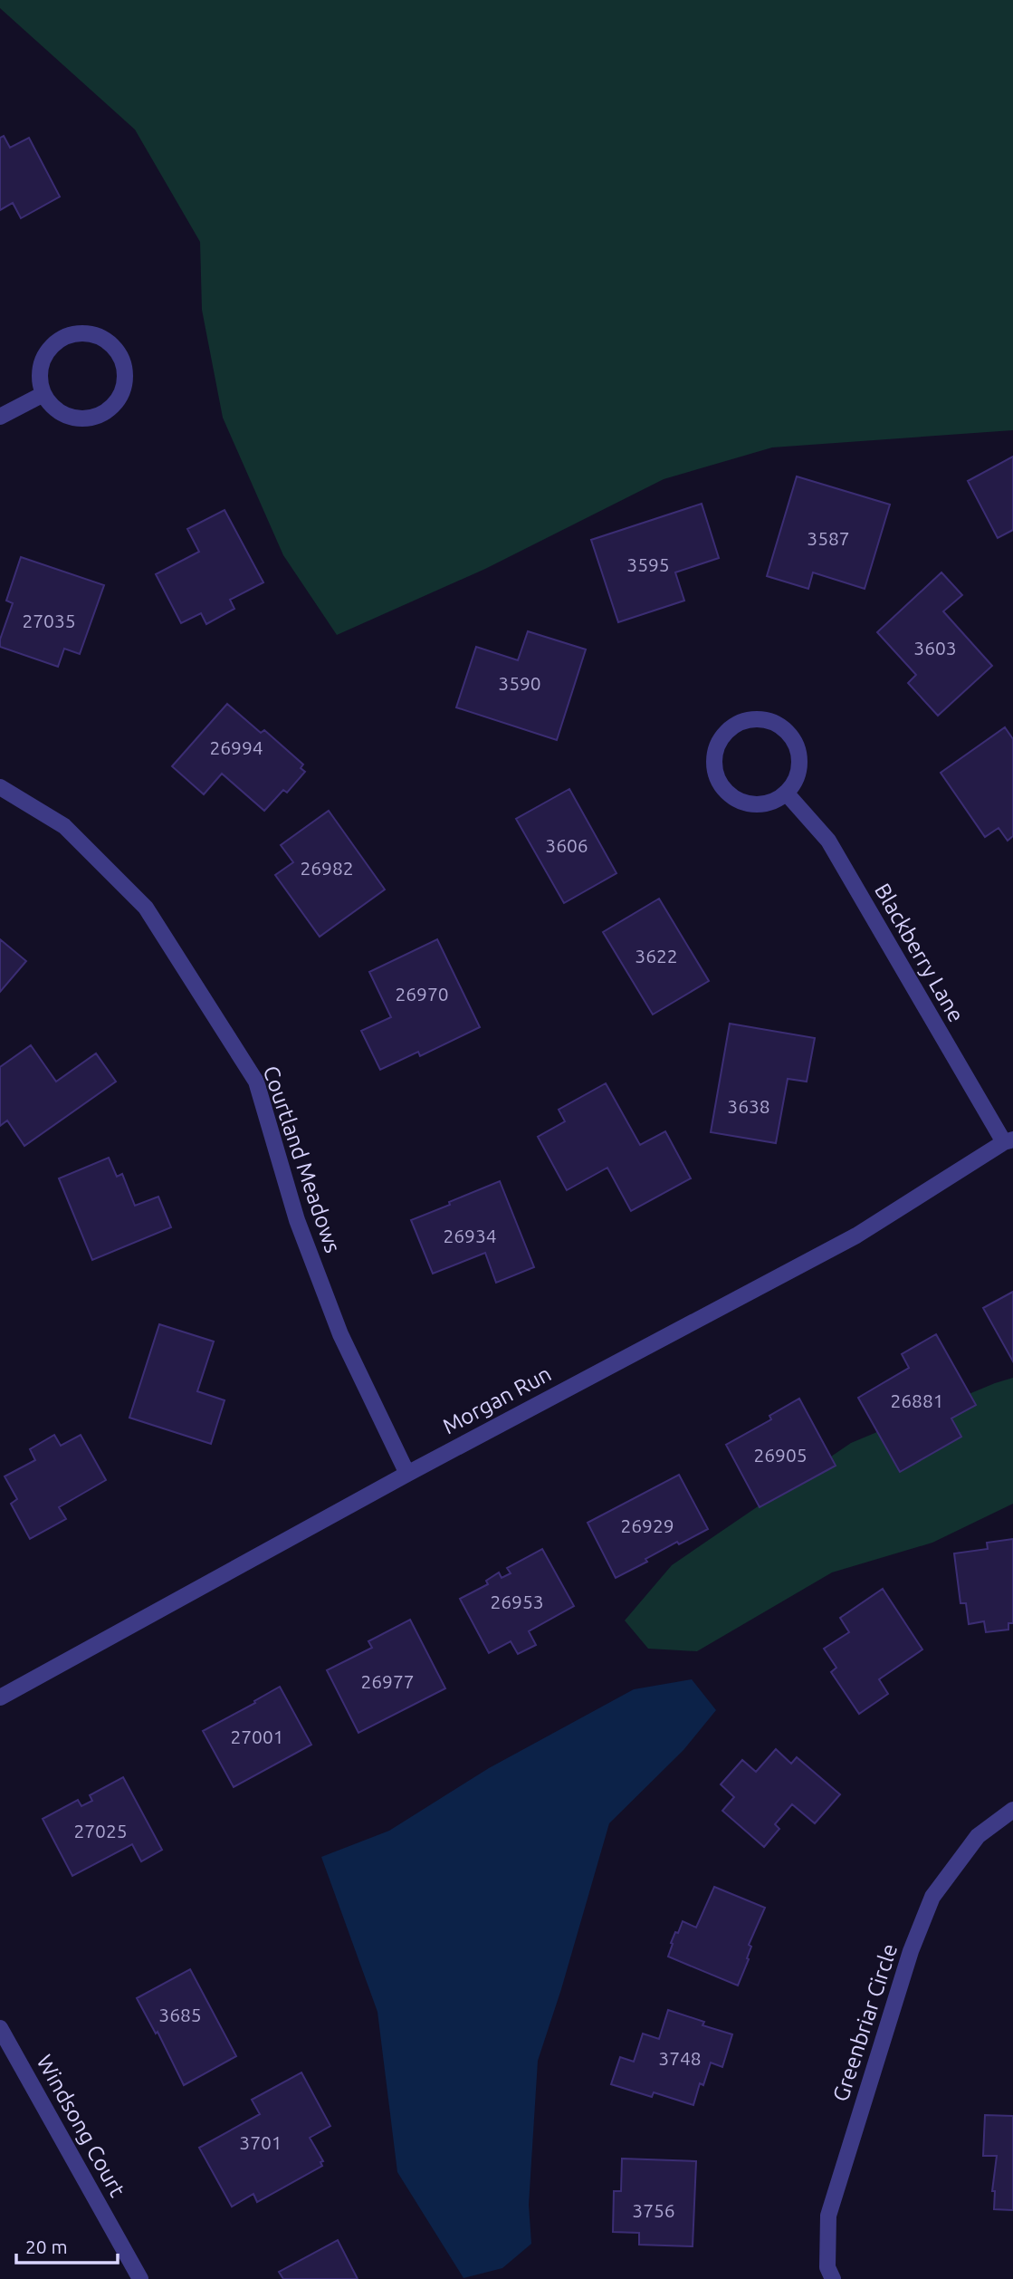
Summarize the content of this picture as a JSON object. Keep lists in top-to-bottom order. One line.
{"streets":{"street":["Blackberry Lane","Courtland Meadows","Morgan Run","Greenbriar Circle","Windsong Court"]},"crossings":[["Blackberry Lane","Morgan Run"],["Courtland Meadows","Morgan Run"]],"house_numbers":["3587","3595","27035","3603","3590","26994","3606","26982","3622","26970","3638","26934","26881","26905","26929","26953","26977","27001","27025","3685","3748","3701","3756"],"scale_bar":"20 m"}
